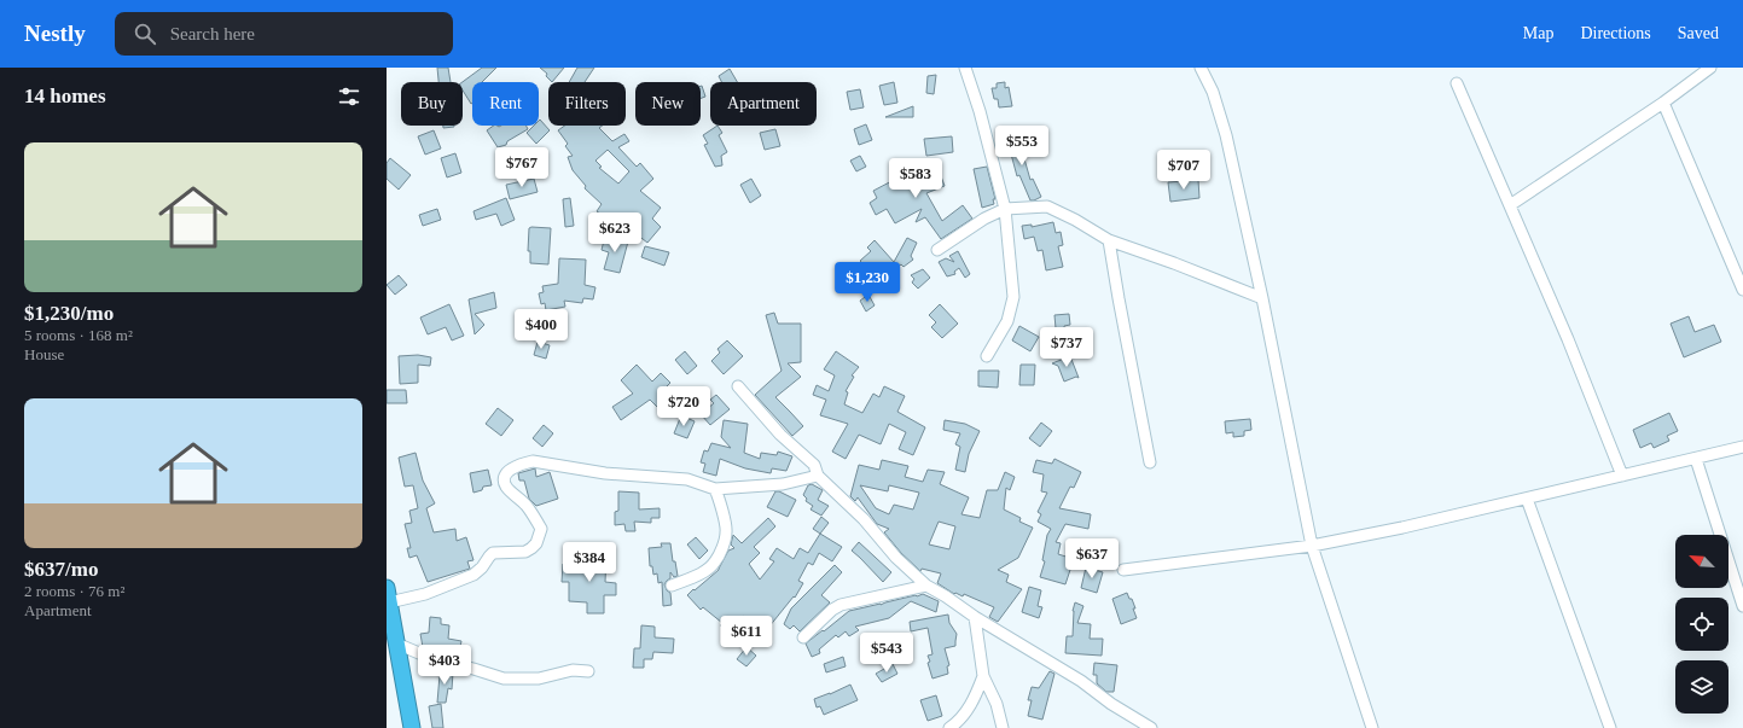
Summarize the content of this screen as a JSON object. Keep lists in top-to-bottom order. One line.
{"north":"top left","page":{"header":"Nestly","search":"Search here","nav":["Map","Directions","Saved"],"heading":"14 homes","chip":["Buy","Rent","Filters","New","Apartment"],"list":[{"name":"$1,230/mo","note":"5 rooms · 168 m² · House"},{"name":"$637/mo","note":"2 rooms · 76 m² · Apartment"}],"price":["$553","$767","$707","$583","$623","$1,230","$400","$737","$720","$637","$384","$611","$543","$403"]}}
